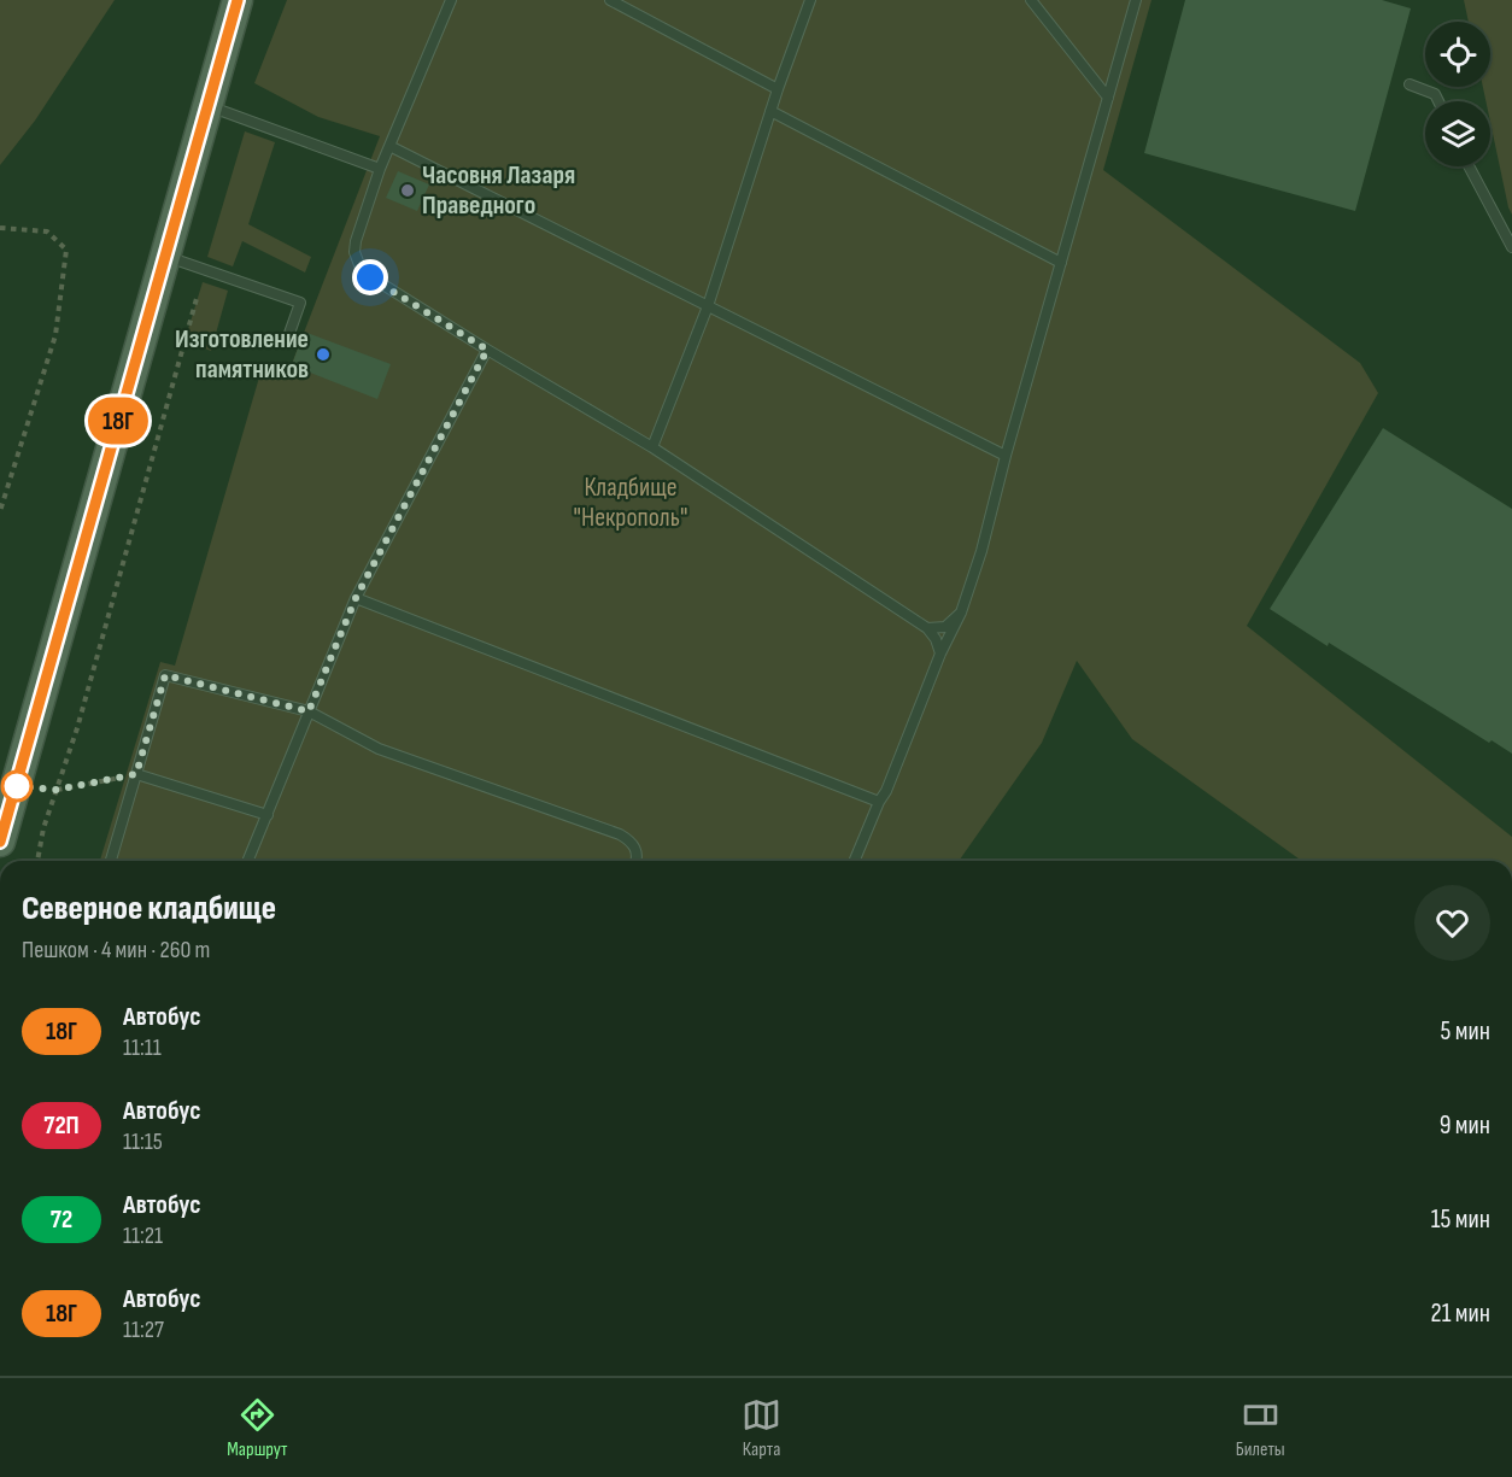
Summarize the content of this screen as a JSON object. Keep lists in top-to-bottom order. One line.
{"parks":["Кладбище \"Некрополь\""],"places":["Часовня Лазаря Праведного","Изготовление памятников"],"lines":["bus line 18Г"],"page":{"on_map":"18Г","heading":["Северное кладбище","Пешком · 4 мин · 260 m"],"list":[{"mark":"18Г","name":"Автобус","note":"11:11","value":"5 мин"},{"mark":"72П","name":"Автобус","note":"11:15","value":"9 мин"},{"mark":"72","name":"Автобус","note":"11:21","value":"15 мин"},{"mark":"18Г","name":"Автобус","note":"11:27","value":"21 мин"}],"tabs":["Маршрут","Карта","Билеты"]}}
